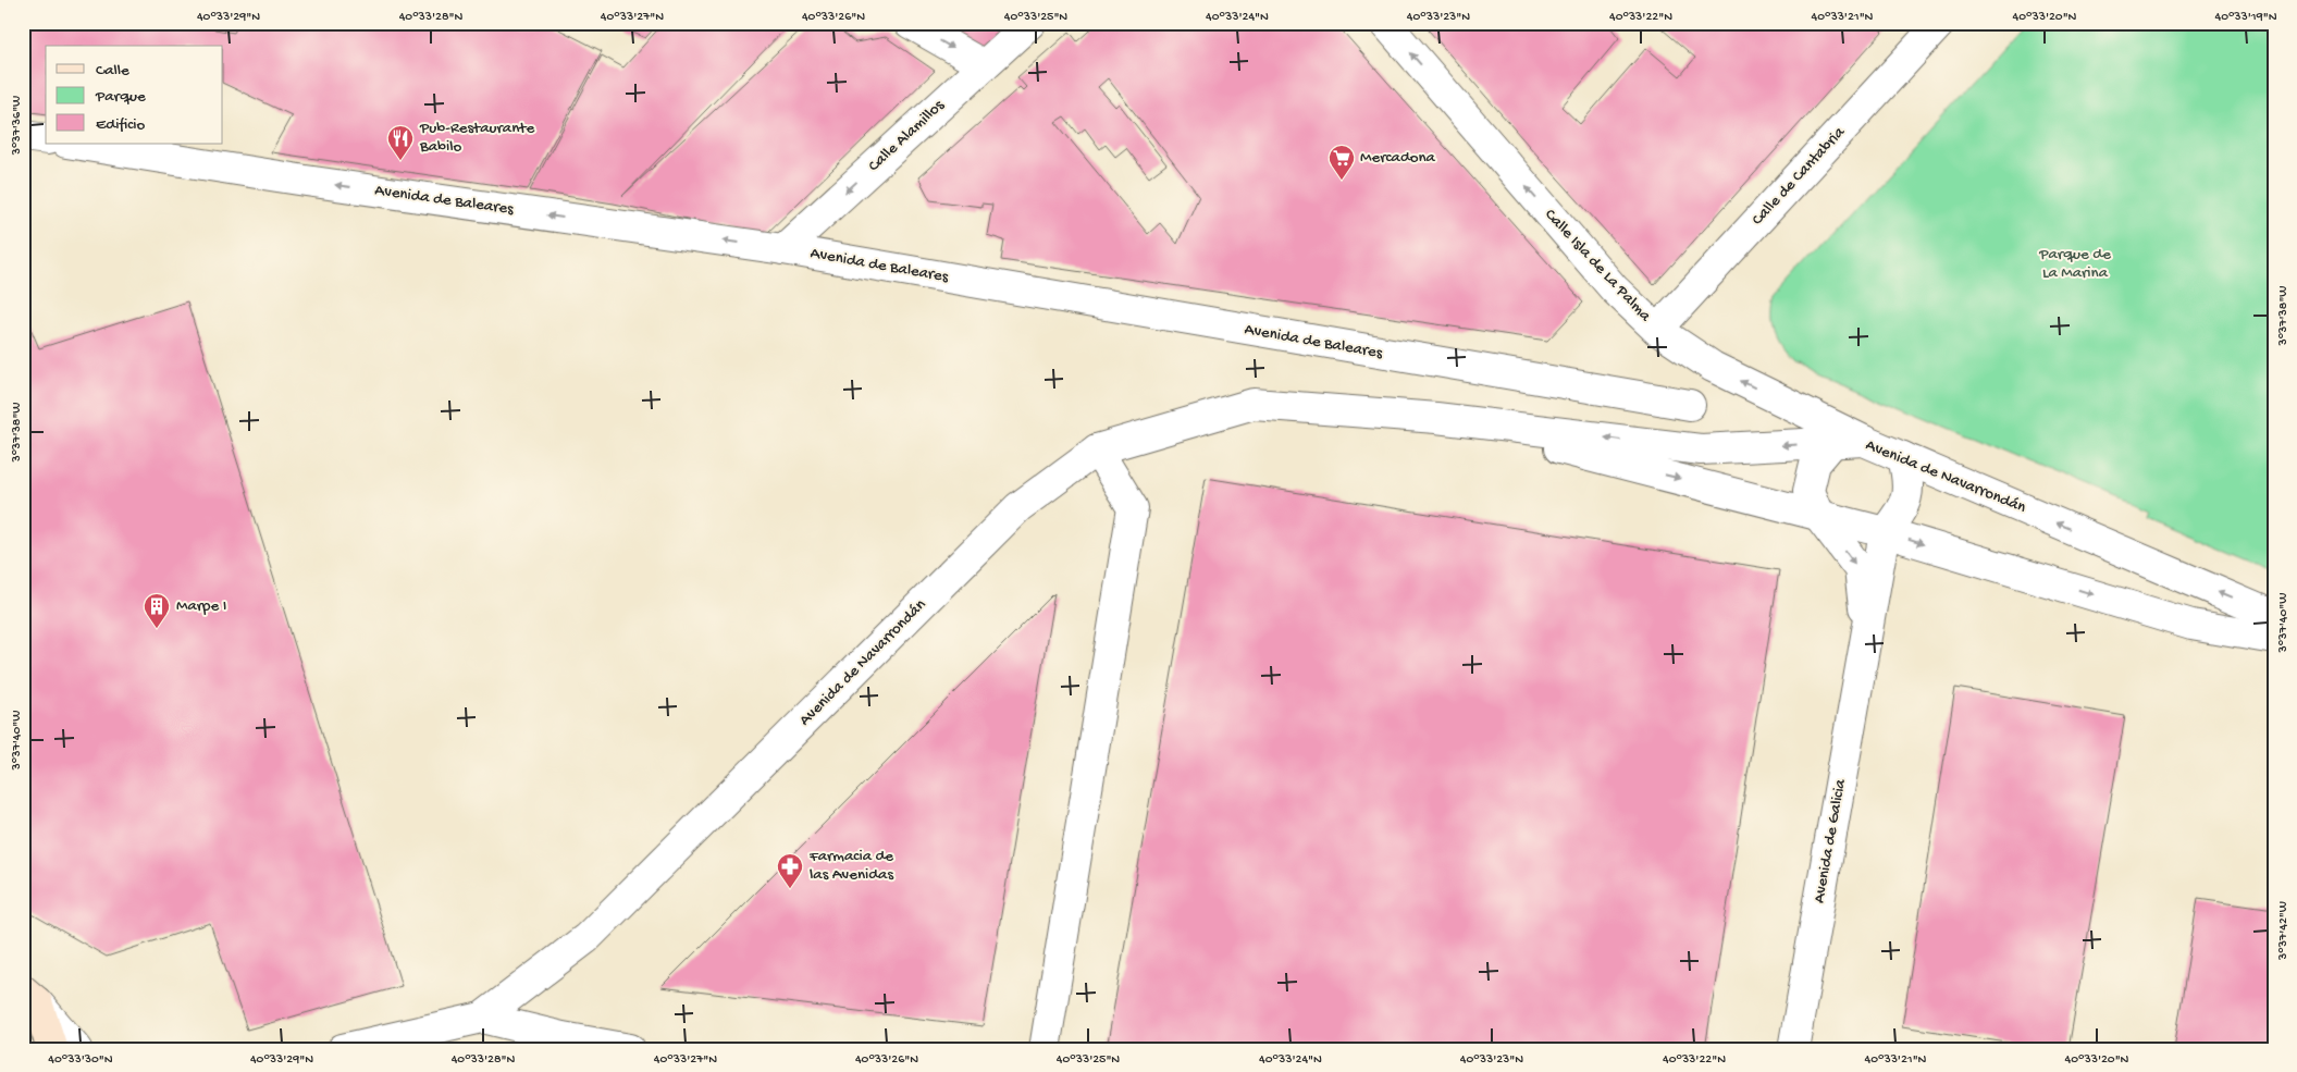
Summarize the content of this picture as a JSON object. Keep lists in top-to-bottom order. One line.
{"streets":{"street":["Calle Alamillos","Calle de Cantabria","Avenida de Baleares","Calle Isla de La Palma","Avenida de Navarrondán","Avenida de Galicia"]},"crossings":[["Calle Alamillos","Avenida de Baleares"],["Calle de Cantabria","Calle Isla de La Palma"],["Calle Isla de La Palma","Avenida de Navarrondán"],["Calle Isla de La Palma","Avenida de Galicia"],["Avenida de Navarrondán","Avenida de Galicia"]],"one_way":["Calle Alamillos","Avenida de Baleares","Calle Isla de La Palma"],"parks":["Parque de La Marina"],"places":{"restaurant":["Pub-Restaurante Babilo"],"supermarket":["Mercadona"],"building":["Marpe I"],"pharmacy":["Farmacia de las Avenidas"]},"legend":["Calle","Parque","Edificio"],"coordinates":["40°33'29\"N","40°33'28\"N","40°33'27\"N","40°33'26\"N","40°33'25\"N","40°33'24\"N","40°33'23\"N","40°33'22\"N","40°33'21\"N","40°33'20\"N","40°33'19\"N","3°37'36\"W","3°37'38\"W","3°37'40\"W","3°37'42\"W","40°33'30\"N"]}
